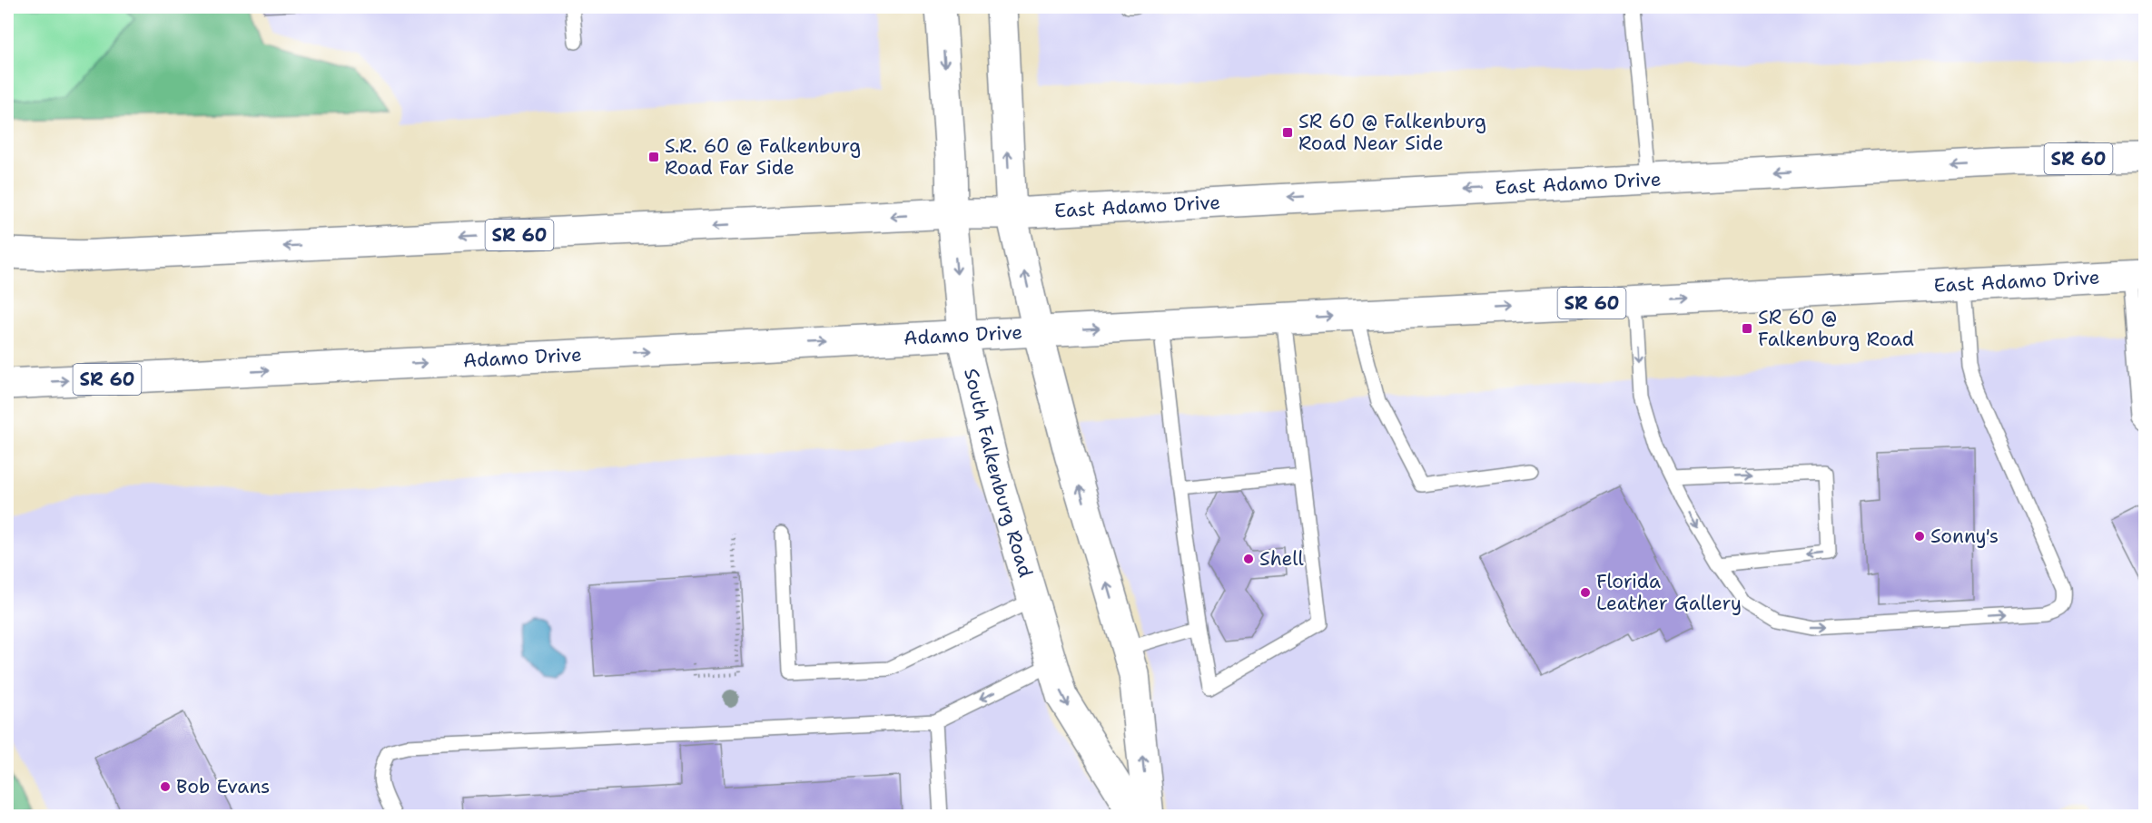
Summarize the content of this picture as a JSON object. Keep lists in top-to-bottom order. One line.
{"streets":{"main road":["SR 60","East Adamo Drive","Adamo Drive","South Falkenburg Road"]},"crossings":[["SR 60","East Adamo Drive"],["SR 60","South Falkenburg Road"],["East Adamo Drive","Adamo Drive"],["Adamo Drive","South Falkenburg Road"]],"places":{"transit":["SR 60 @ Falkenburg Road Near Side","S.R. 60 @ Falkenburg Road Far Side","SR 60 @ Falkenburg Road"],"other":["Sonny's","Shell","Florida Leather Gallery","Bob Evans"]}}
